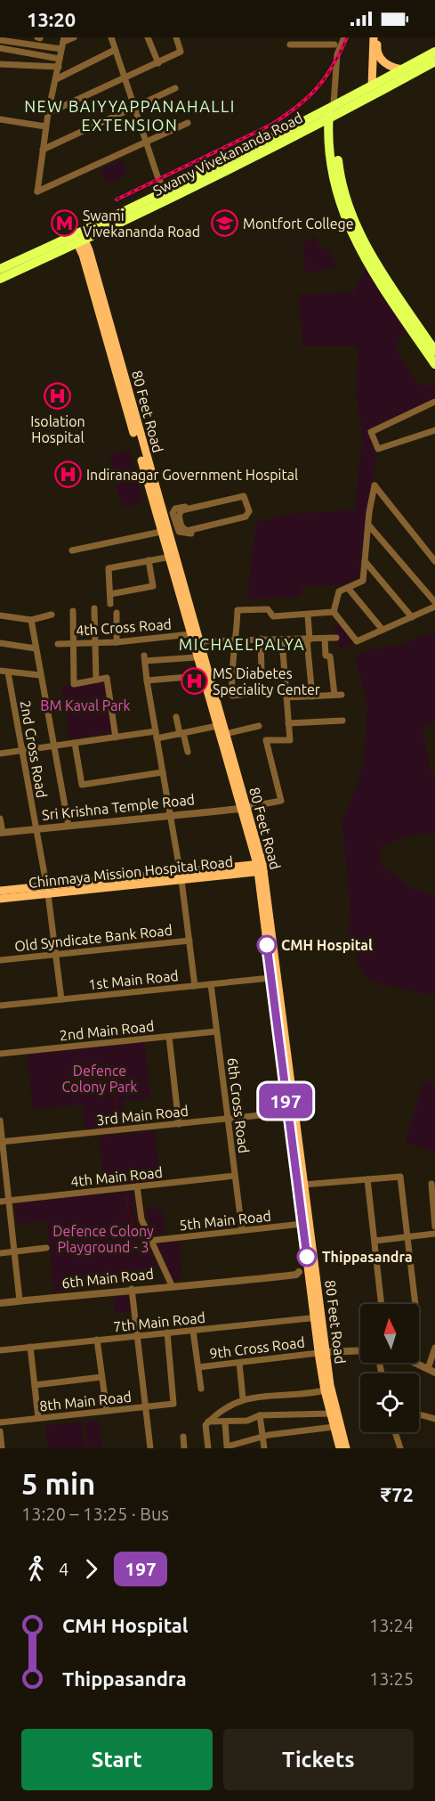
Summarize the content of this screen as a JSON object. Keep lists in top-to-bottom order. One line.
{"streets":{"main road":["Swamy Vivekananda Road","80 Feet Road","Chinmaya Mission Hospital Road"],"street":["4th Cross Road","2nd Cross Road","Sri Krishna Temple Road","Old Syndicate Bank Road","1st Main Road","2nd Main Road","6th Cross Road","3rd Main Road","4th Main Road","5th Main Road","6th Main Road","7th Main Road","9th Cross Road","8th Main Road"]},"crossings":[["Swamy Vivekananda Road","80 Feet Road"],["80 Feet Road","4th Cross Road"],["80 Feet Road","Sri Krishna Temple Road"],["80 Feet Road","Chinmaya Mission Hospital Road"],["80 Feet Road","1st Main Road"],["80 Feet Road","3rd Main Road"],["80 Feet Road","5th Main Road"],["80 Feet Road","6th Main Road"],["80 Feet Road","7th Main Road"],["80 Feet Road","9th Cross Road"],["2nd Cross Road","Sri Krishna Temple Road"],["2nd Cross Road","Chinmaya Mission Hospital Road"],["2nd Cross Road","Old Syndicate Bank Road"],["2nd Cross Road","1st Main Road"],["1st Main Road","6th Cross Road"],["2nd Main Road","6th Cross Road"],["6th Cross Road","3rd Main Road"],["6th Cross Road","4th Main Road"],["6th Cross Road","5th Main Road"],["7th Main Road","9th Cross Road"],["7th Main Road","8th Main Road"]],"districts":["NEW BAIYYAPPANAHALLI EXTENSION","MICHAELPALYA"],"parks":["BM Kaval Park","Defence Colony Park","Defence Colony Playground - 3"],"places":{"metro station":["Swami Vivekananda Road"],"school or university":["Montfort College"],"hospital":["Isolation Hospital","Indiranagar Government Hospital","MS Diabetes Speciality Center"],"other":["CMH Hospital","Thippasandra"]},"lines":["bus line 197"],"north":"top","page":{"status":"13:20","on_map":"197","heading":["5 min","13:20 – 13:25 · Bus","₹72"],"legs":["4","197"],"list":[{"name":"CMH Hospital","value":"13:24"},{"name":"Thippasandra","value":"13:25"}],"buttons":["Start","Tickets"]}}
